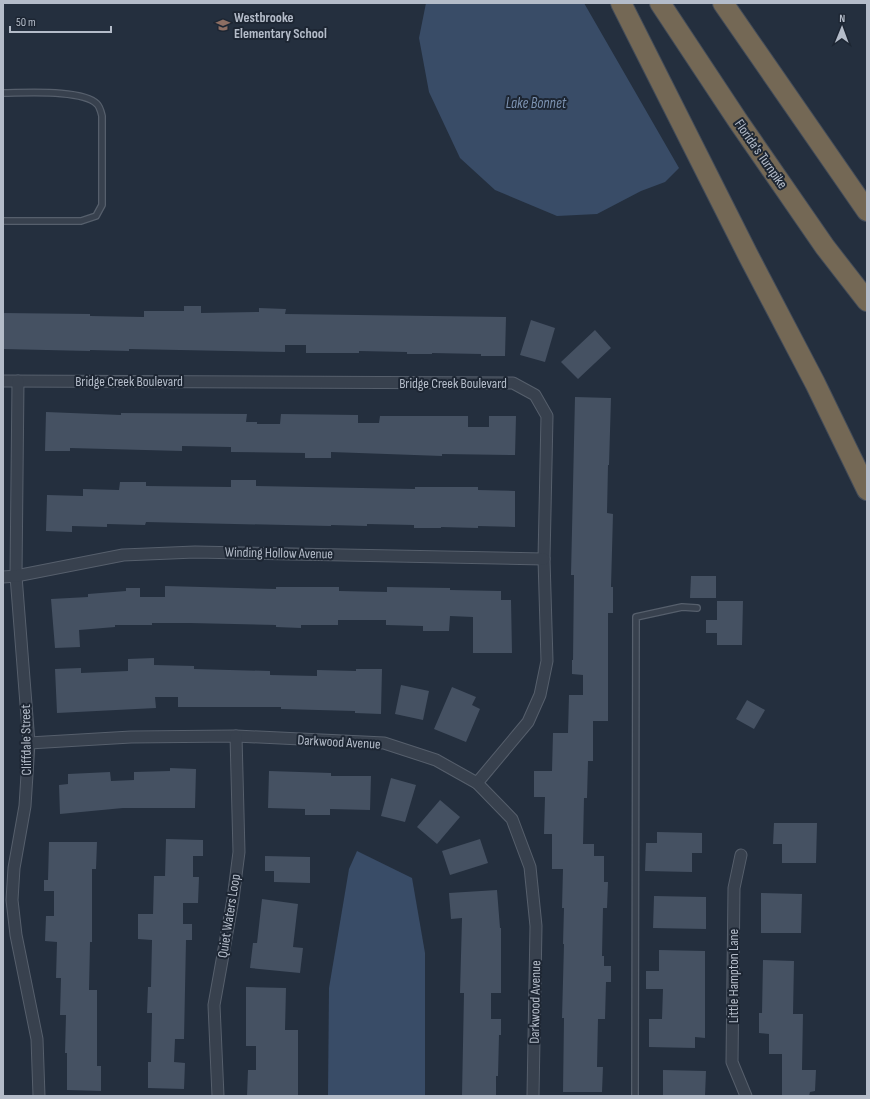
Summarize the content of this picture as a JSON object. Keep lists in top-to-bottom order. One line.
{"streets":{"highway":["Florida's Turnpike"],"street":["Bridge Creek Boulevard","Winding Hollow Avenue","Cliffdale Street","Darkwood Avenue","Quiet Waters Loop","Little Hampton Lane"]},"crossings":[["Bridge Creek Boulevard","Winding Hollow Avenue"],["Bridge Creek Boulevard","Cliffdale Street"],["Bridge Creek Boulevard","Darkwood Avenue"],["Winding Hollow Avenue","Cliffdale Street"],["Cliffdale Street","Darkwood Avenue"],["Darkwood Avenue","Quiet Waters Loop"]],"water":["Lake Bonnet"],"places":{"school or university":["Westbrooke Elementary School"]},"scale_bar":"50 m","north":"top"}
